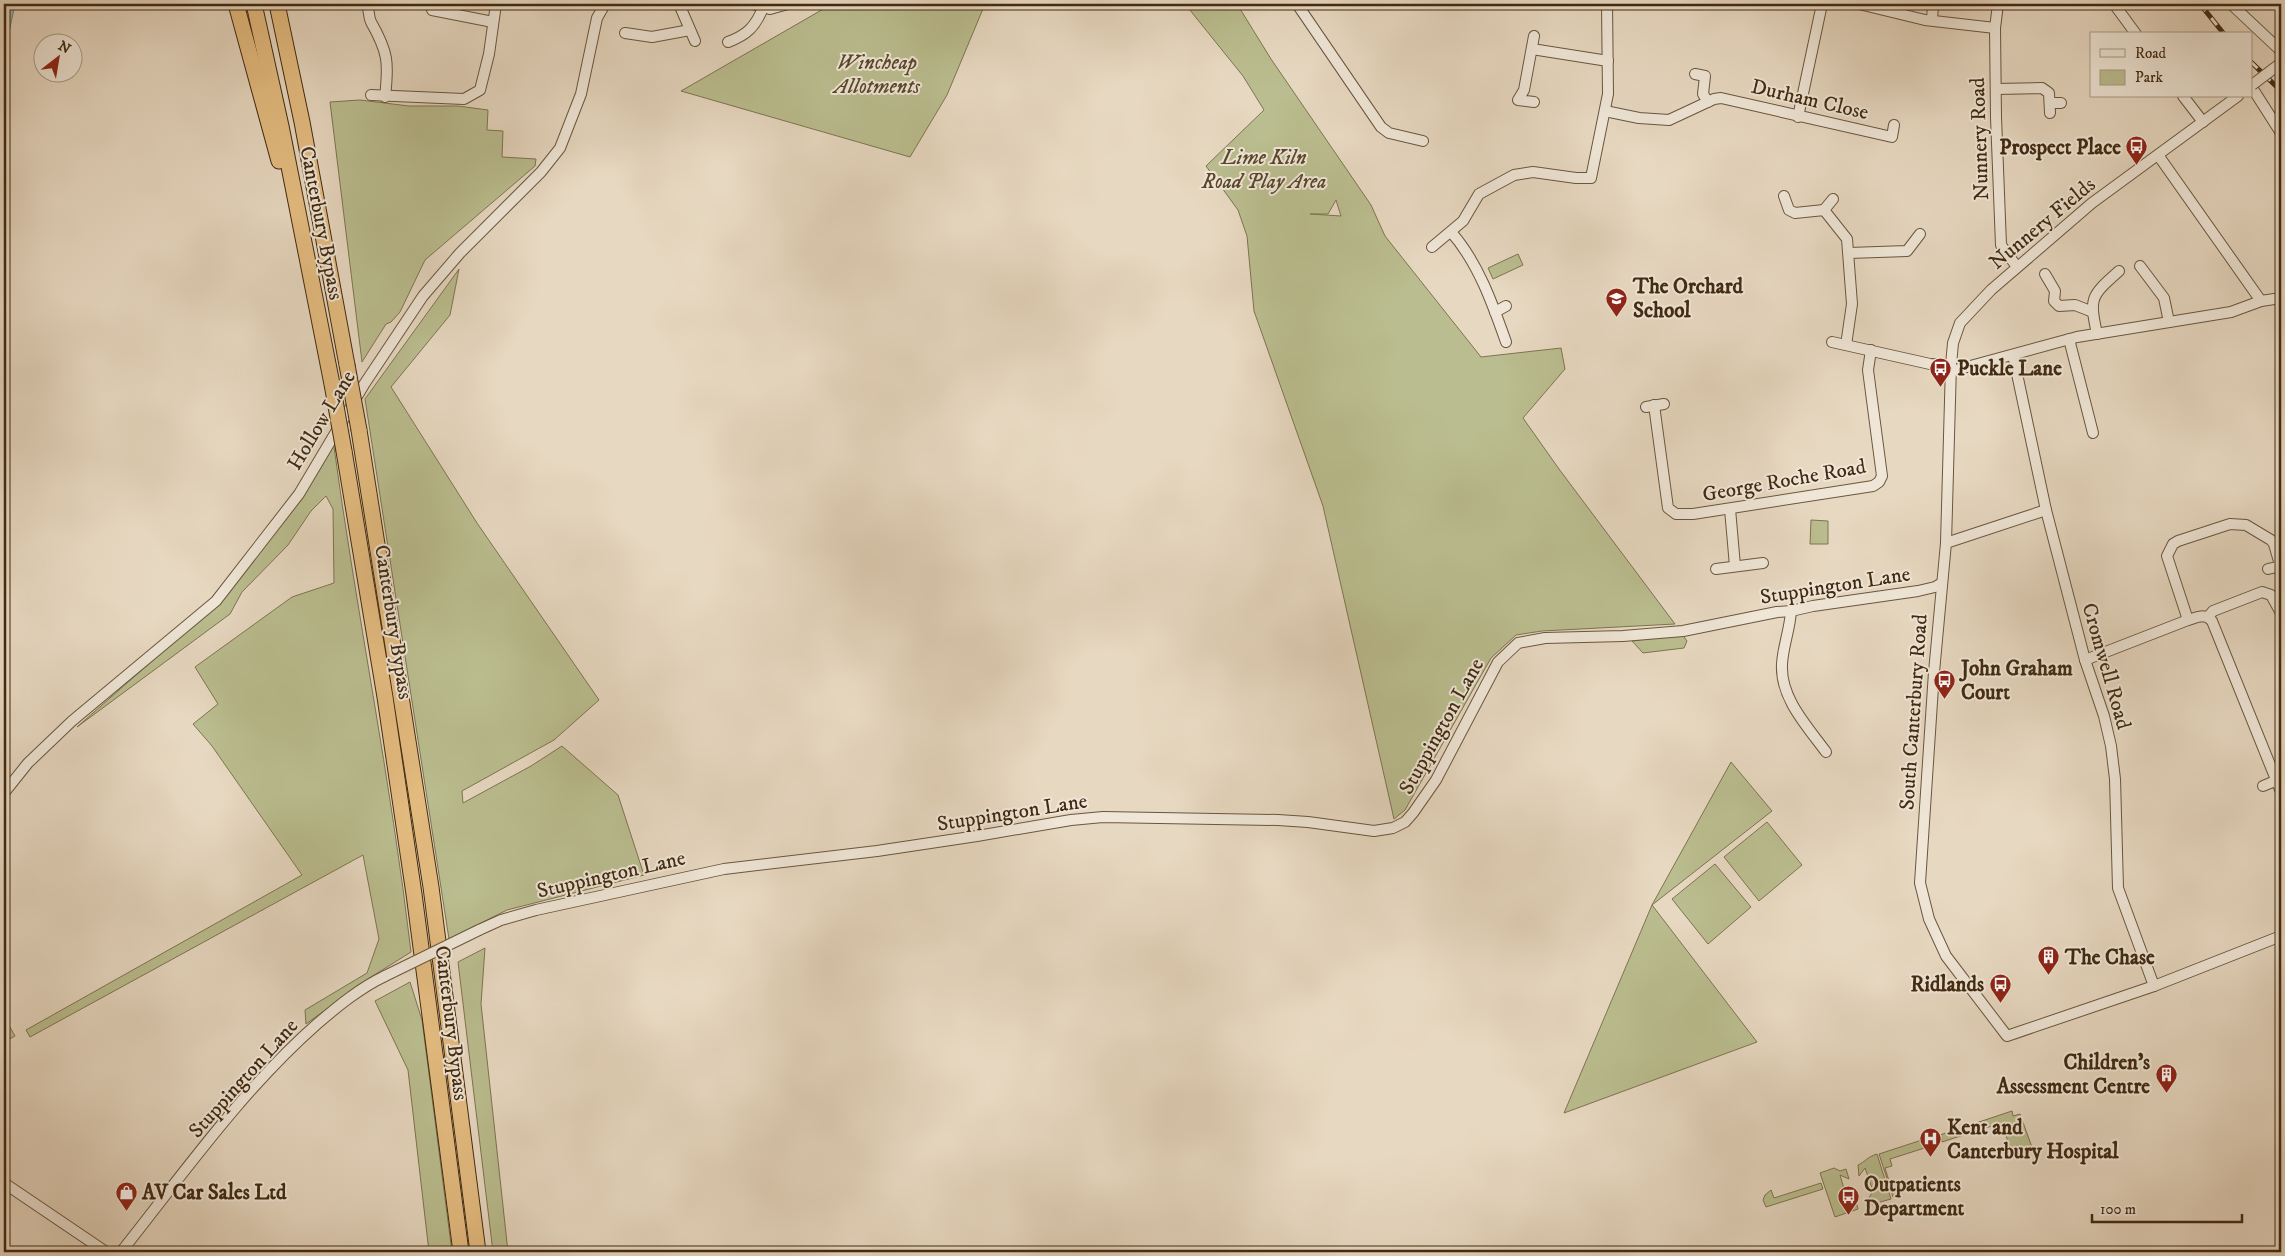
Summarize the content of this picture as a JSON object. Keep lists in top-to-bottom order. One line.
{"streets":{"highway":["Canterbury Bypass"],"street":["Durham Close","Nunnery Road","Nunnery Fields","Hollow Lane","George Roche Road","Stuppington Lane","Cromwell Road","South Canterbury Road"]},"crossings":[["Nunnery Road","Nunnery Fields"],["Nunnery Fields","South Canterbury Road"],["Stuppington Lane","South Canterbury Road"],["Cromwell Road","South Canterbury Road"]],"parks":["Wincheap Allotments","Lime Kiln Road Play Area"],"places":{"bus stop":["Prospect Place","Puckle Lane","John Graham Court","Ridlands","Outpatients Department"],"school or university":["The Orchard School"],"building":["The Chase","Children's Assessment Centre"],"hospital":["Kent and Canterbury Hospital"],"shop":["AV Car Sales Ltd"]},"legend":["Road","Park"],"scale_bar":"100 m","north":"top right"}
